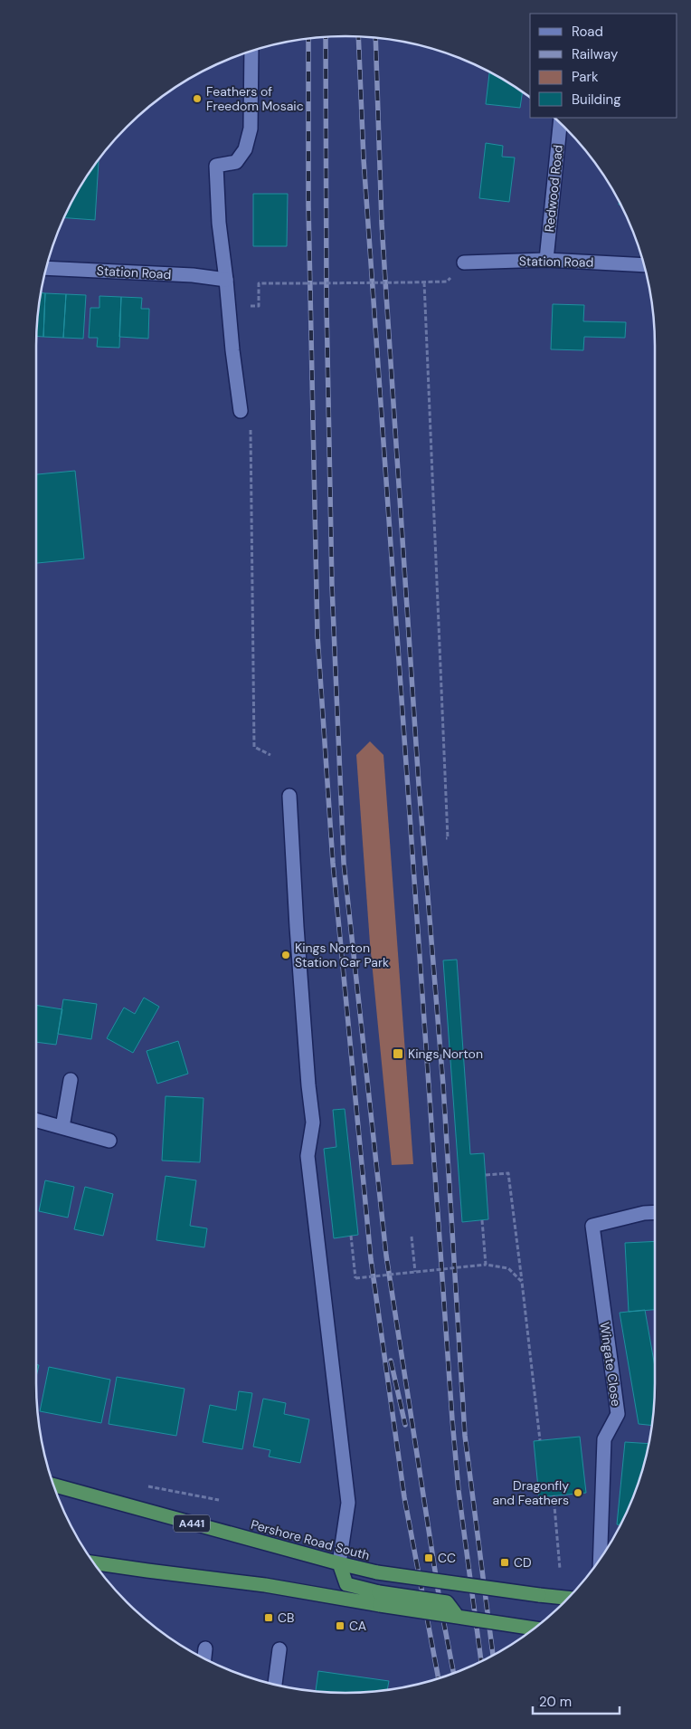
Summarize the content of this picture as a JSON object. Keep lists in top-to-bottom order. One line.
{"streets":{"highway":["A441","Pershore Road South"],"street":["Redwood Road","Station Road","Wingate Close"]},"crossings":[["Redwood Road","Station Road"]],"places":{"other":["Feathers of Freedom Mosaic","Kings Norton Station Car Park","Dragonfly and Feathers"],"transit":["Kings Norton","CC","CD","CB","CA"]},"legend":["Road","Railway","Park","Building"],"scale_bar":"20 m"}
